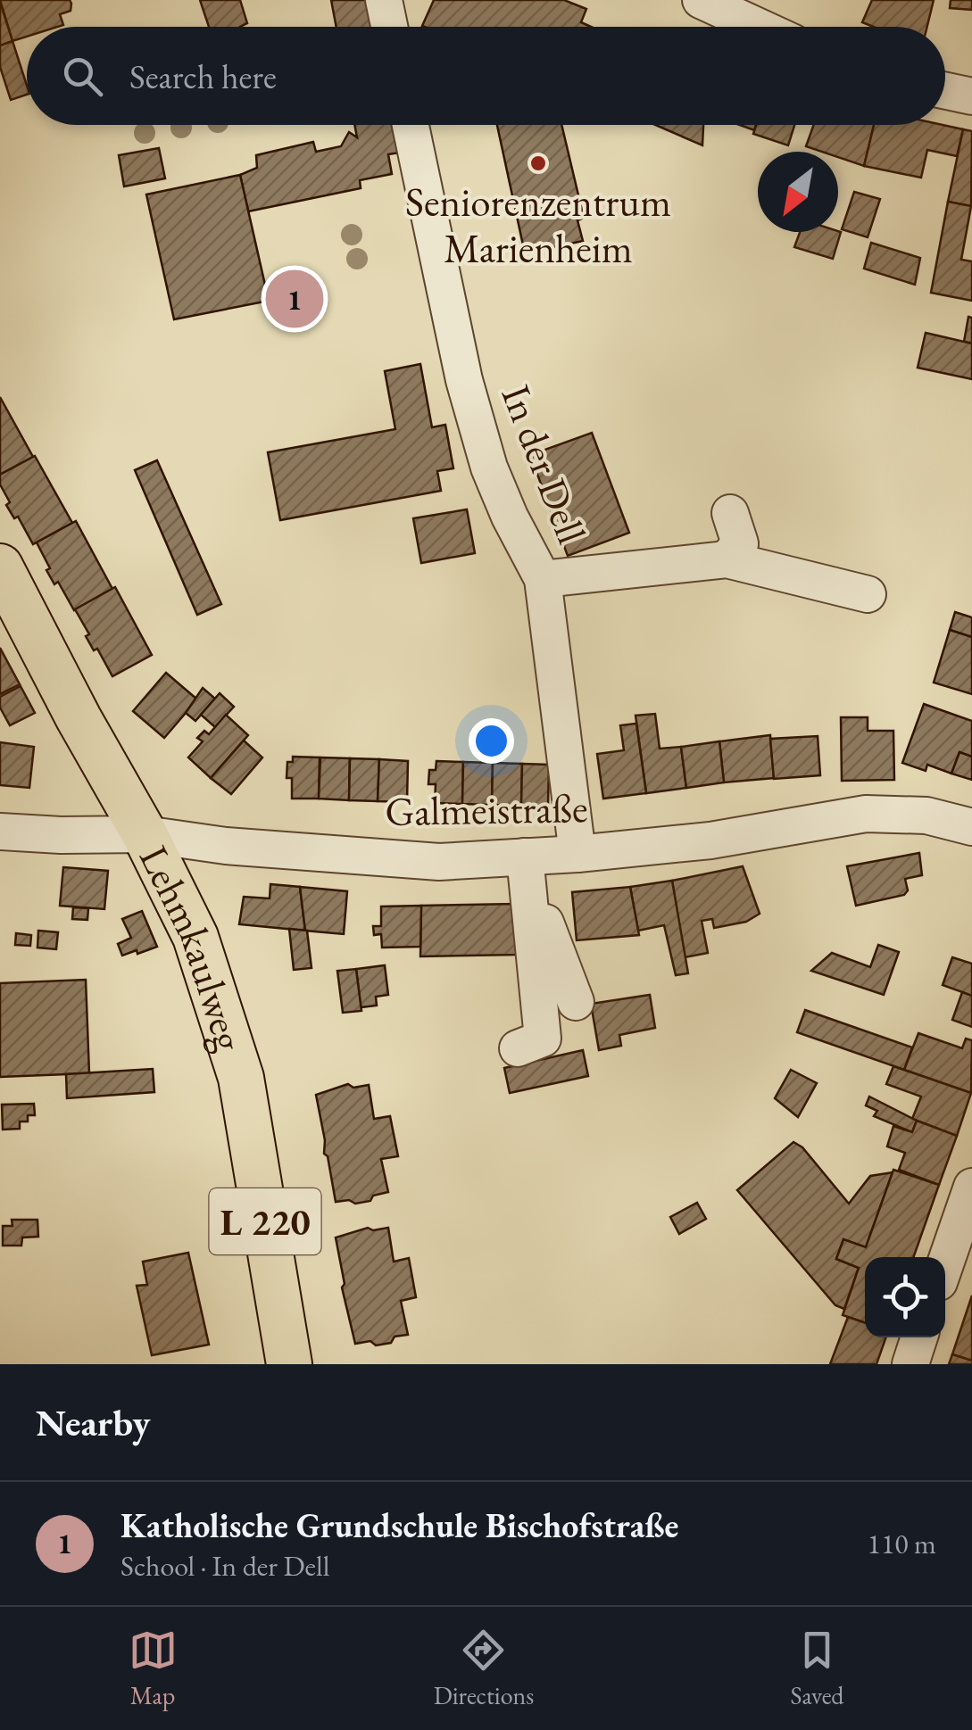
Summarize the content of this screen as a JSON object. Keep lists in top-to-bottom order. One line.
{"streets":{"main road":["Lehmkaulweg","L 220"],"street":["In der Dell","Galmeistraße"]},"crossings":[["In der Dell","Galmeistraße"],["Galmeistraße","Lehmkaulweg"]],"places":["Seniorenzentrum Marienheim"],"north":"bottom left","page":{"search":"Search here","pins":"1","heading":"Nearby","list":[{"mark":"1","name":"Katholische Grundschule Bischofstraße","note":"School · In der Dell","value":"110 m"}],"nav":["Map","Directions","Saved"]}}
